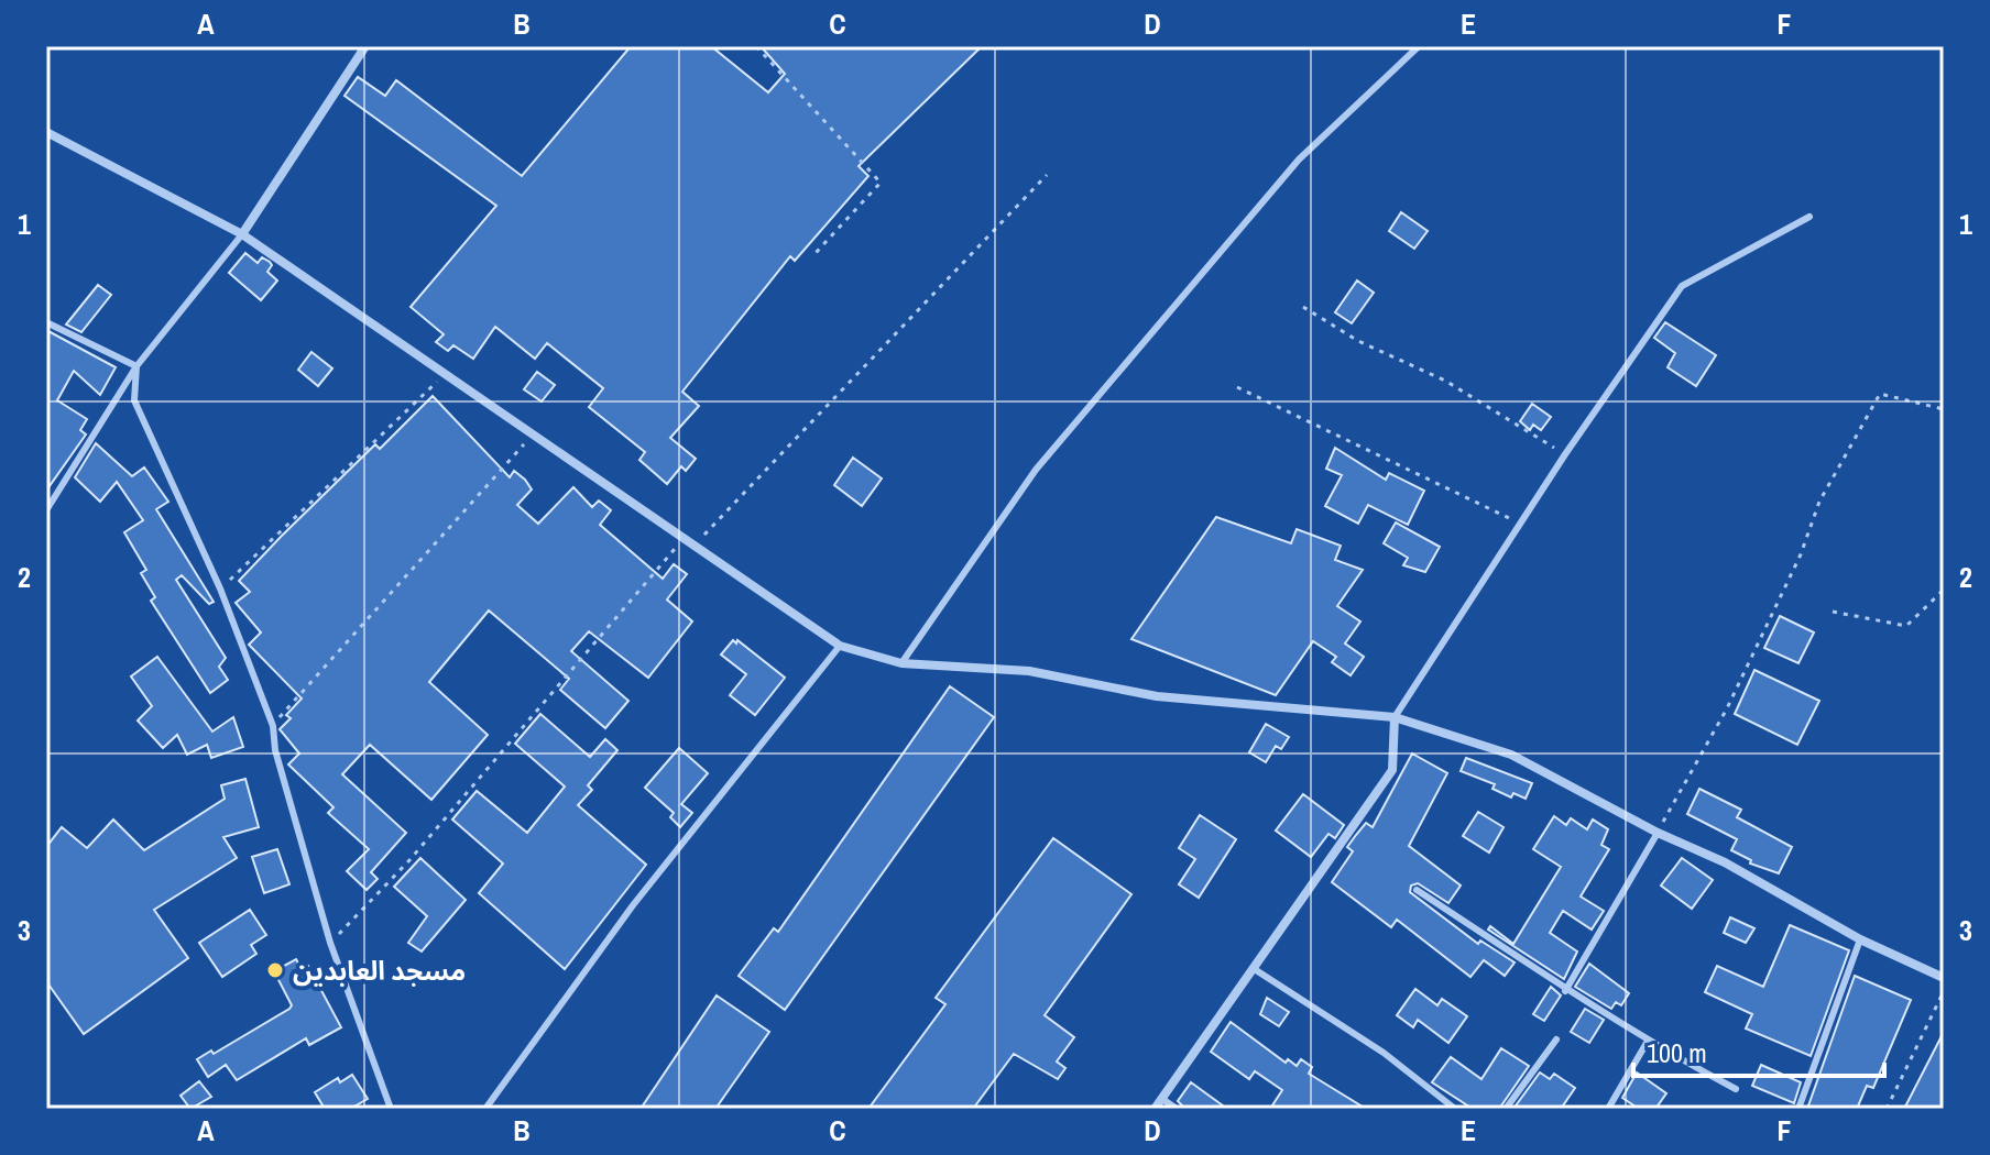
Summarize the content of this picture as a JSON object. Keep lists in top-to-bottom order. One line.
{"places":["مسجد العابدين"],"scale_bar":"100 m","grid":{"columns":["A","B","C","D","E","F"],"rows":["1","2","3"]}}
